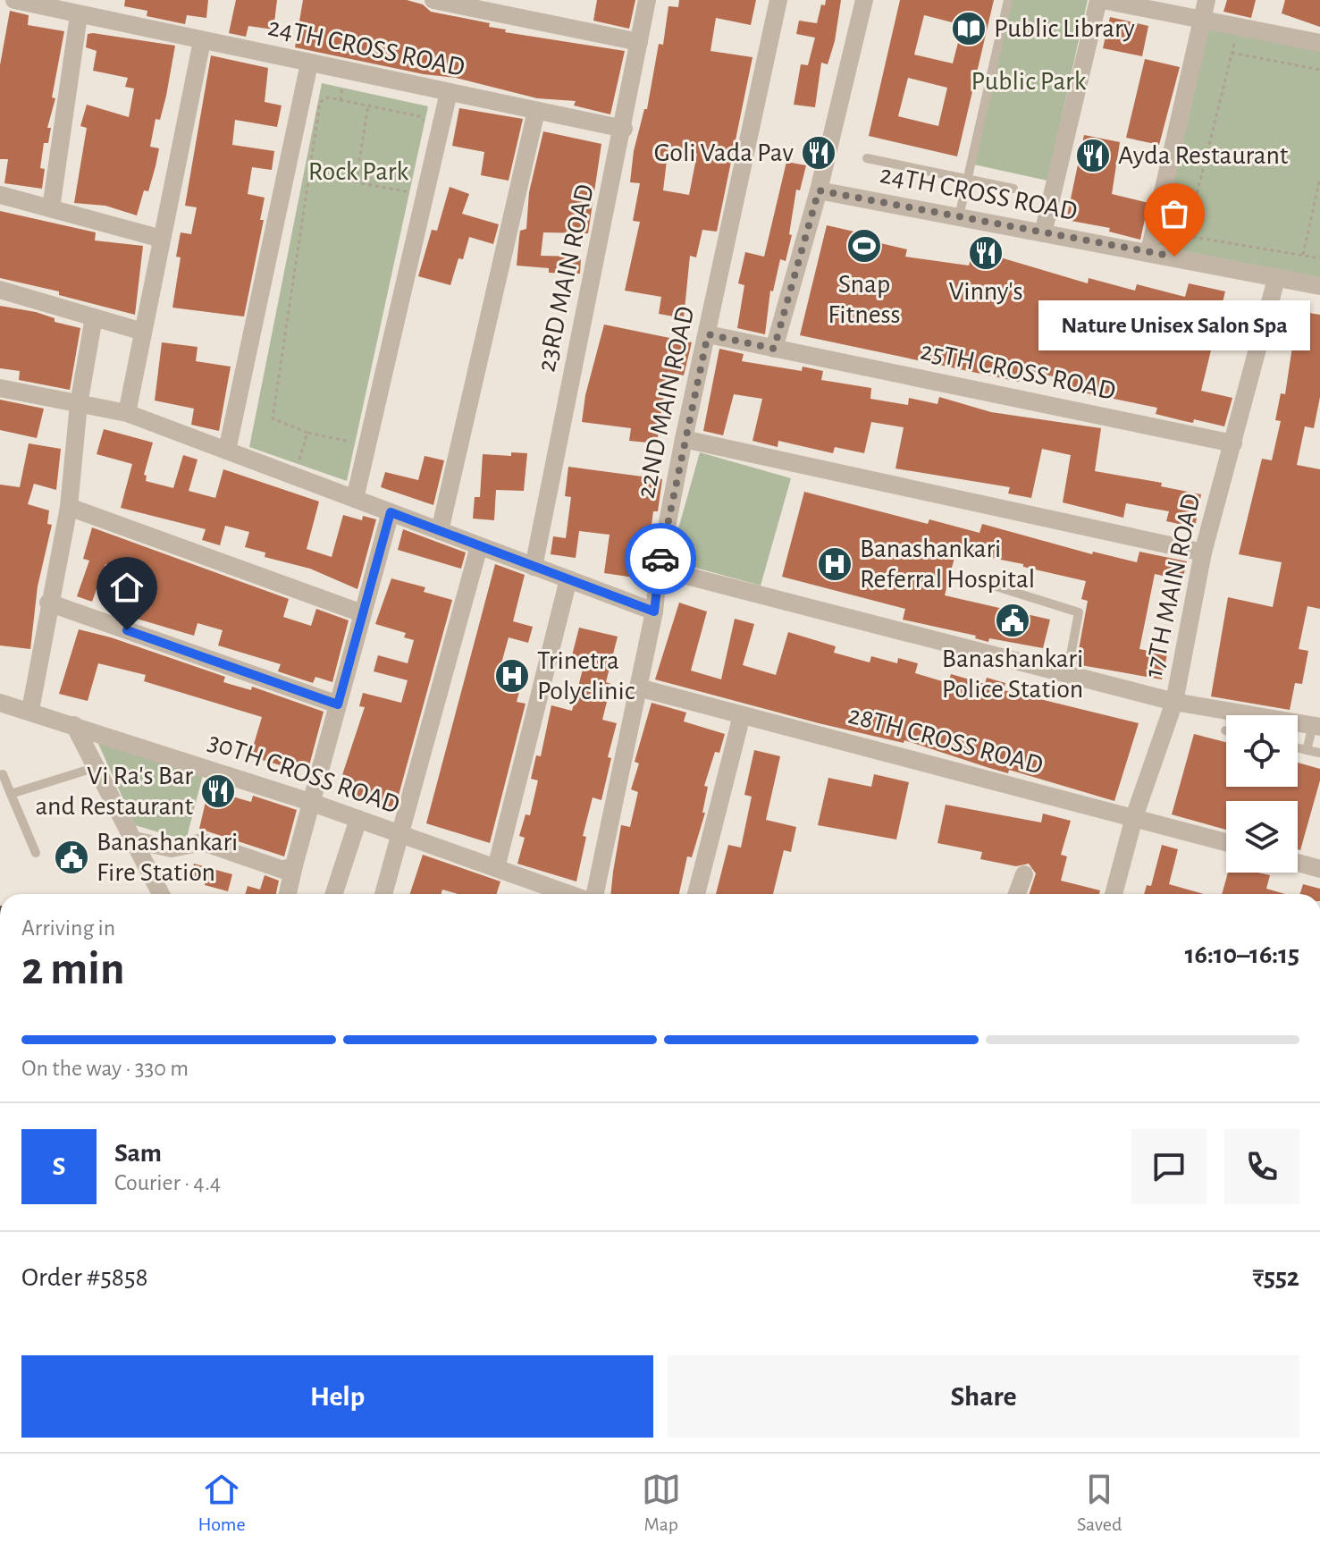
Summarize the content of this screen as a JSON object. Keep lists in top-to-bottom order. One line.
{"streets":{"street":["24TH CROSS ROAD","23RD MAIN ROAD","25TH CROSS ROAD","22ND MAIN ROAD","17TH MAIN ROAD","28TH CROSS ROAD","30TH CROSS ROAD"]},"crossings":[["24TH CROSS ROAD","23RD MAIN ROAD"],["24TH CROSS ROAD","17TH MAIN ROAD"],["25TH CROSS ROAD","22ND MAIN ROAD"],["25TH CROSS ROAD","17TH MAIN ROAD"],["22ND MAIN ROAD","28TH CROSS ROAD"],["17TH MAIN ROAD","28TH CROSS ROAD"]],"parks":["Public Park","Rock Park"],"places":{"library":["Public Library"],"restaurant":["Goli Vada Pav","Ayda Restaurant","Vinny's","Vi Ra's Bar and Restaurant"],"sports":["Snap Fitness"],"other":["Nature Unisex Salon Spa"],"hospital":["Banashankari Referral Hospital","Trinetra Polyclinic"],"public building":["Banashankari Police Station","Banashankari Fire Station"]},"page":{"bubble":"Nature Unisex Salon Spa","heading":["2 min","Arriving in","16:10–16:15"],"panel":["Sam","Courier · 4.4","Order #5858","₹552"],"bar":"On the way · 330 m","round":"S","buttons":["Help","Share"],"tabs":["Home","Map","Saved"]}}
